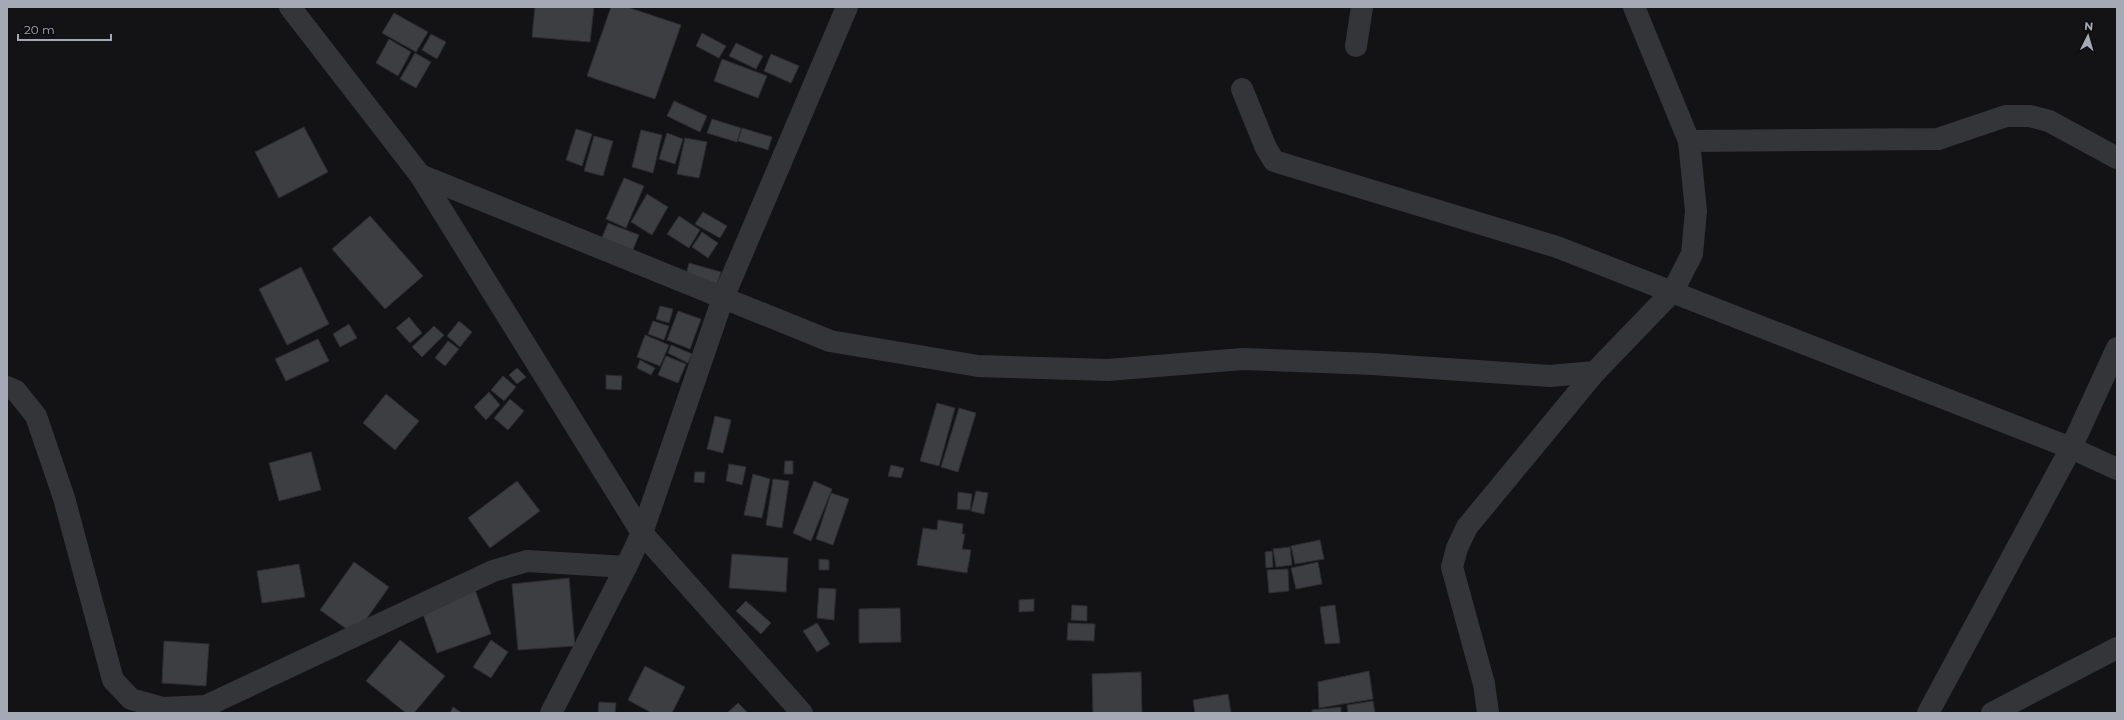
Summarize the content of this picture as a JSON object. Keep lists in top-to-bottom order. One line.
{"scale_bar":"20 m","north":"top"}
